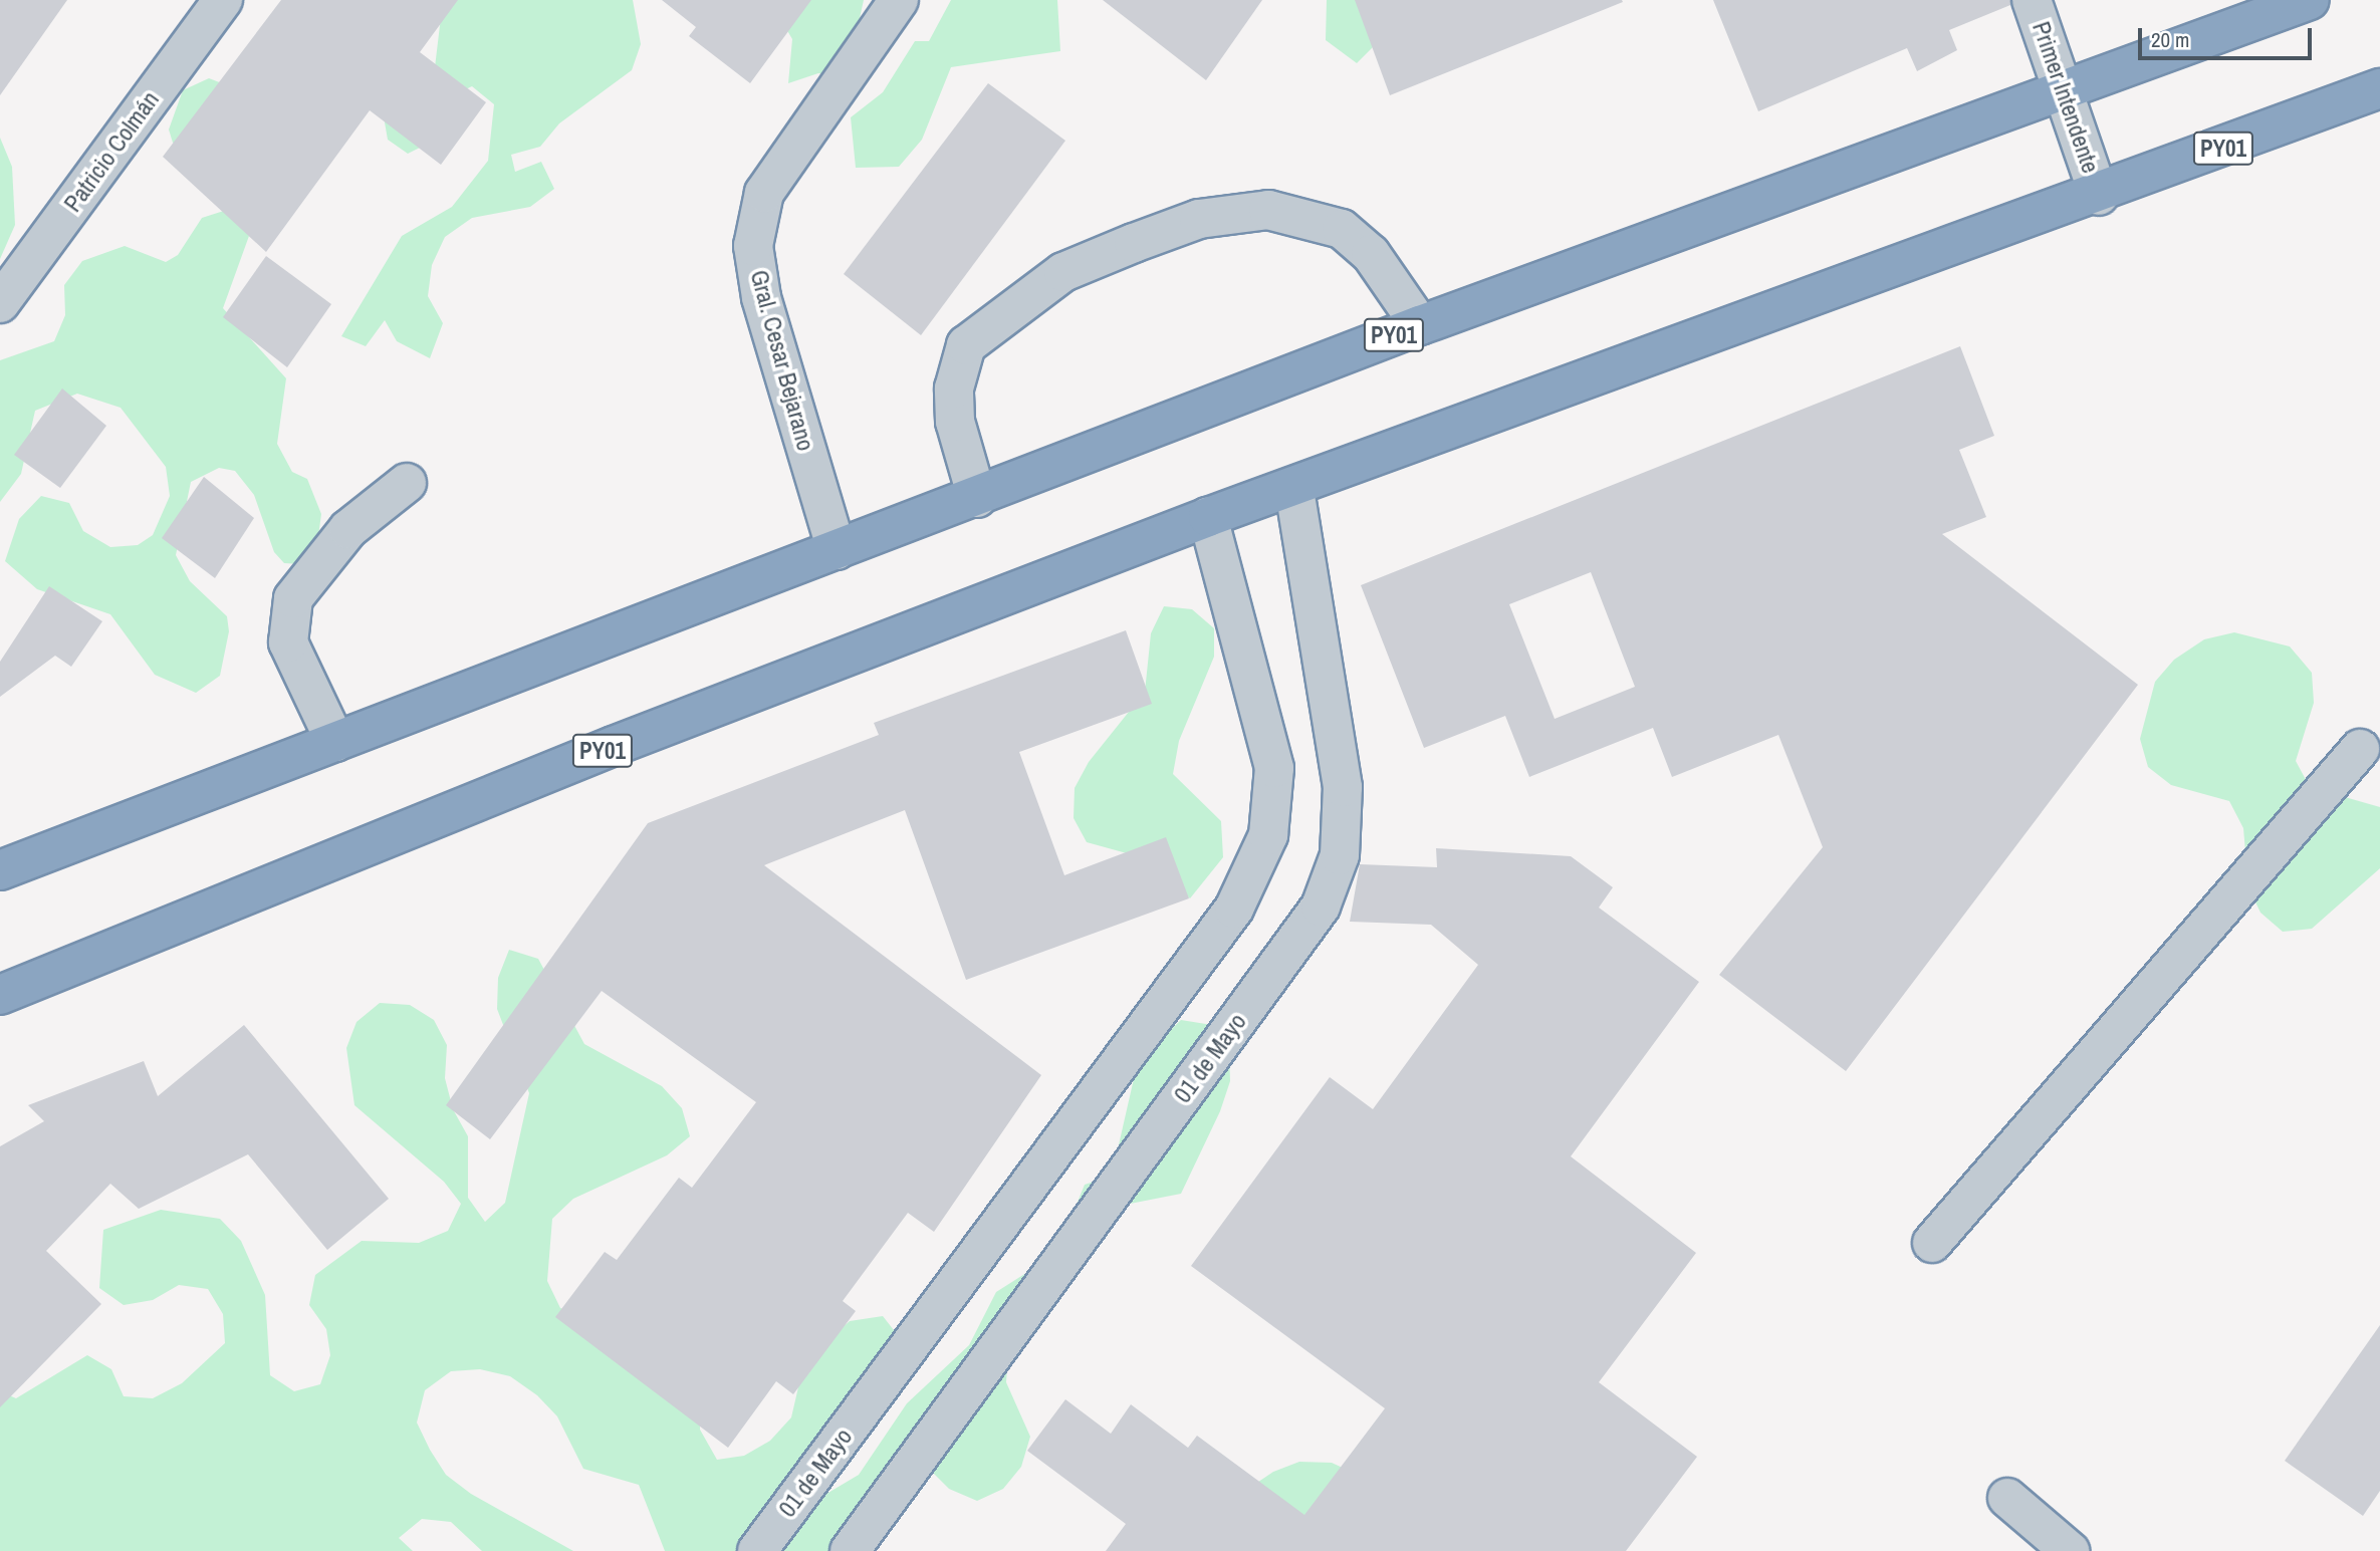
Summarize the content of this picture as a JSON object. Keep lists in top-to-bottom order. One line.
{"streets":{"highway":["PY01"],"street":["Primer Intendente","Patricio Colmán","Gral. Cesar Bejarano","01 de Mayo"]},"crossings":[["Primer Intendente","PY01"],["PY01","Gral. Cesar Bejarano"],["PY01","01 de Mayo"]],"scale_bar":"20 m"}
